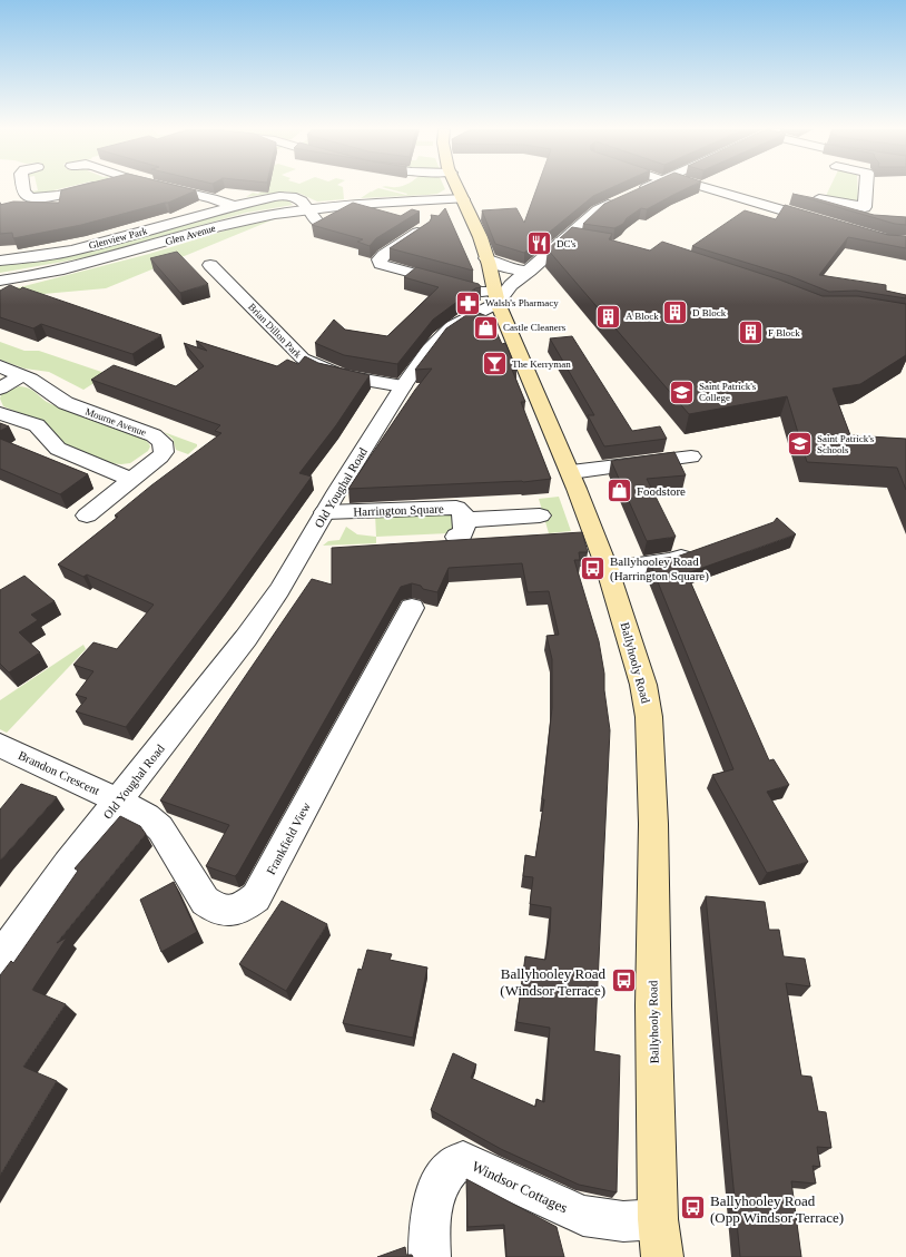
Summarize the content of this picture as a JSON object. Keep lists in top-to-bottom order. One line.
{"streets":{"main road":["Ballyhooly Road"],"street":["Glen Avenue","Glenview Park","Brian Dillon Park","Mourne Avenue","Old Youghal Road","Harrington Square","Brandon Crescent","Frankfield View","Windsor Cottages"]},"crossings":[["Glen Avenue","Glenview Park"],["Glen Avenue","Ballyhooly Road"],["Brian Dillon Park","Old Youghal Road"],["Old Youghal Road","Harrington Square"],["Old Youghal Road","Ballyhooly Road"],["Old Youghal Road","Brandon Crescent"],["Old Youghal Road","Frankfield View"],["Ballyhooly Road","Windsor Cottages"],["Brandon Crescent","Frankfield View"]],"places":{"restaurant":["DC's"],"pharmacy":["Walsh's Pharmacy"],"building":["D Block","A Block","F Block"],"shop":["Castle Cleaners","Foodstore"],"bar":["The Kerryman"],"school or university":["Saint Patrick's College","Saint Patrick's Schools"],"bus stop":["Ballyhooley Road (Harrington Square)","Ballyhooley Road (Windsor Terrace)","Ballyhooley Road (Opp Windsor Terrace)"]}}
